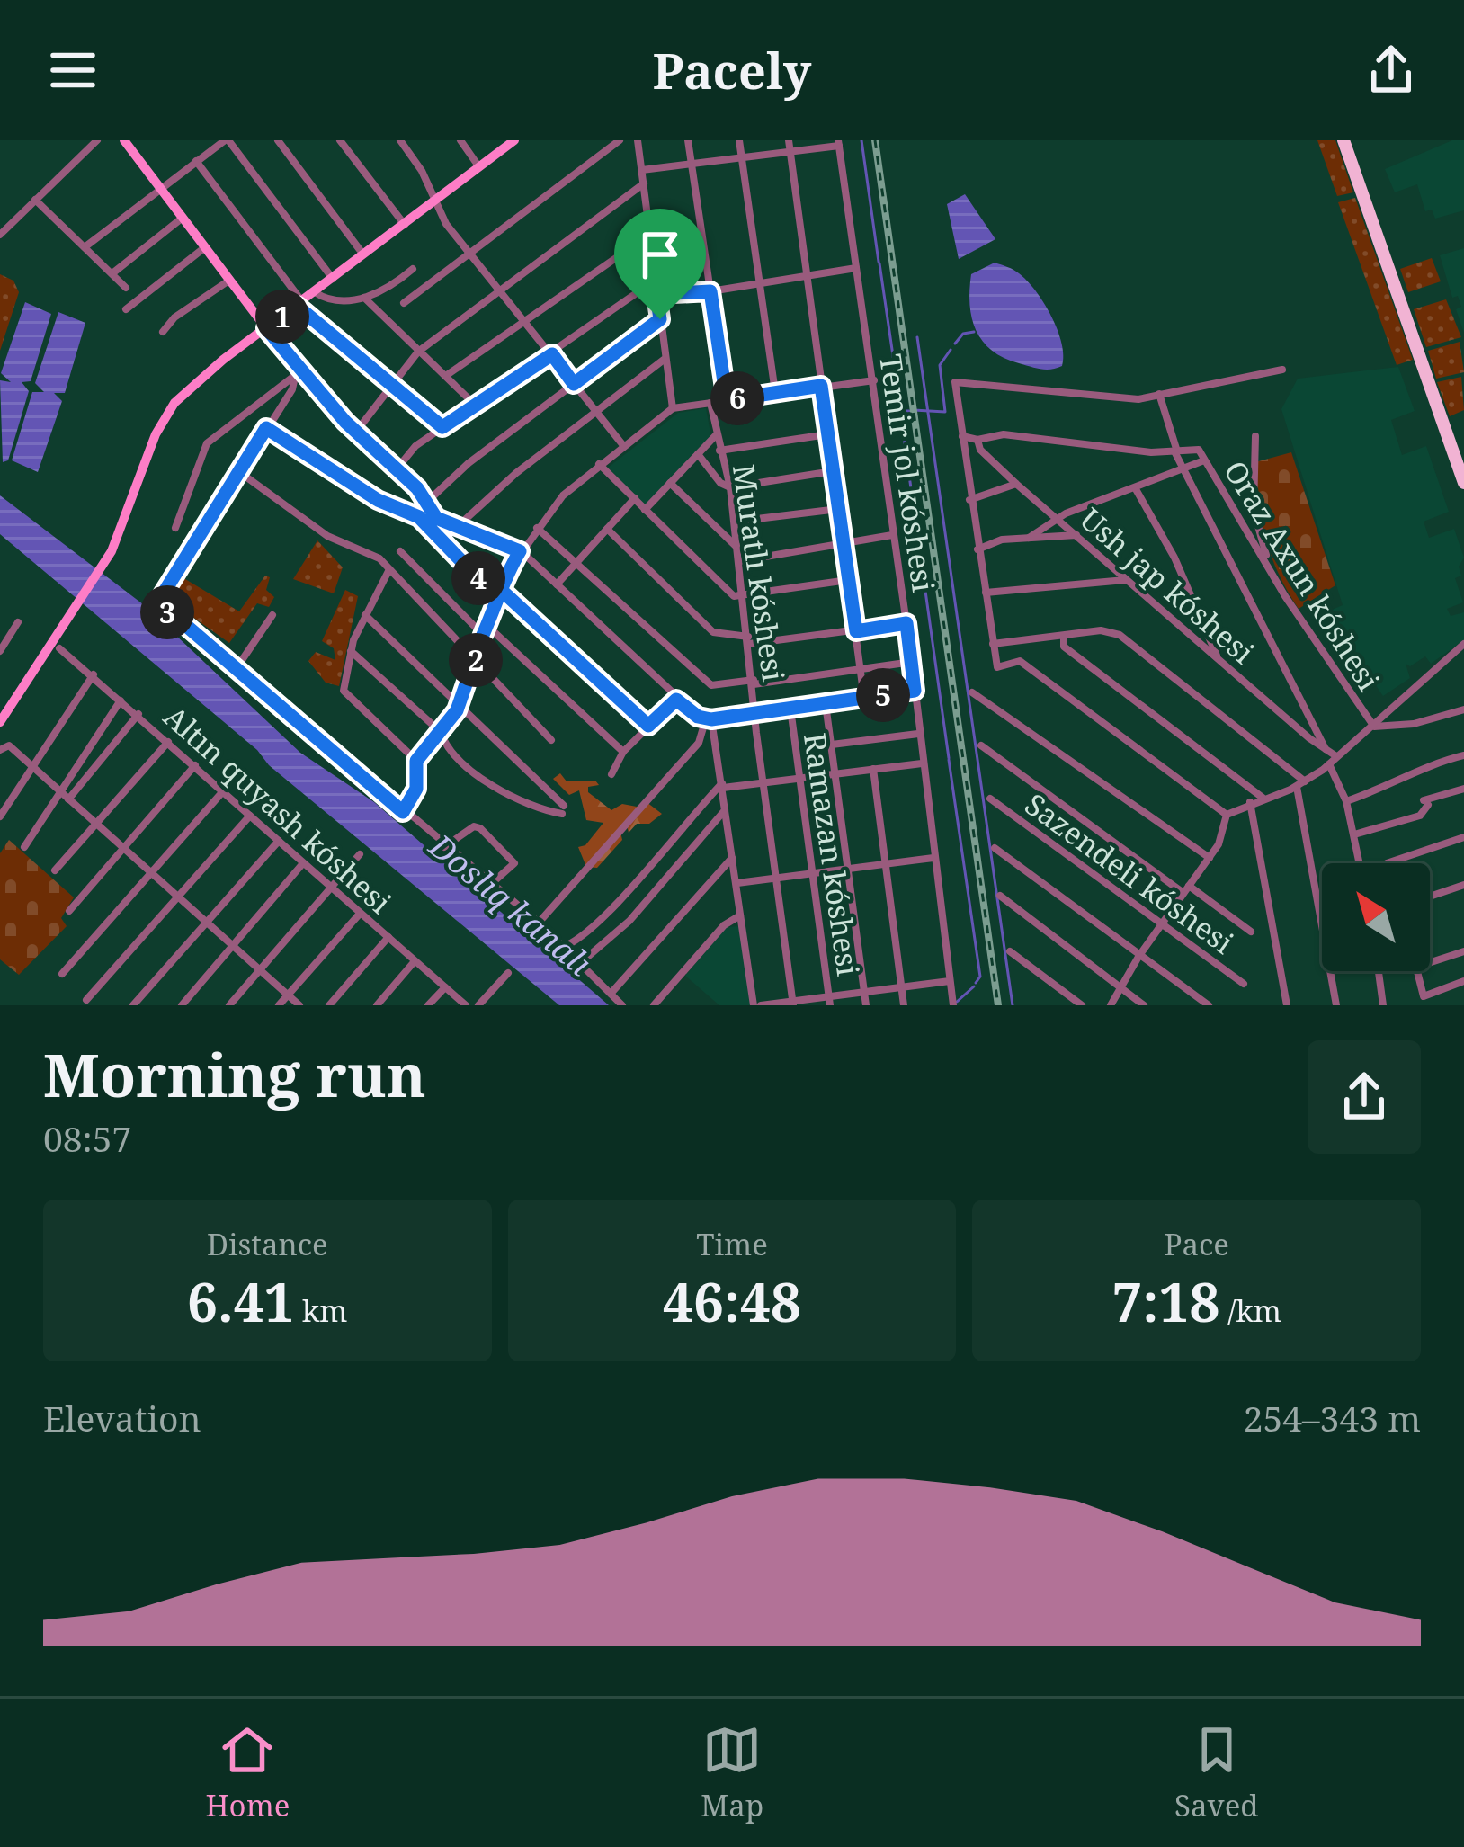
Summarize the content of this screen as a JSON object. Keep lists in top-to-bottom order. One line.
{"streets":{"street":["Temir jol kóshesi","Muratlı kóshesi","Oraz Axun kóshesi","Ush jap kóshesi","Altın quyash kóshesi","Ramazan kóshesi","Sazendeli kóshesi"]},"water":["Doslıq kanalı"],"north":"top left","page":{"header":"Pacely","pins":["1","6","4","3","2","5"],"heading":["Morning run","08:57"],"stats":[["Distance","6.41 km"],["Time","46:48"],["Pace","7:18 /km"]],"chart":["Elevation","254–343 m"],"tabs":["Home","Map","Saved"]}}
